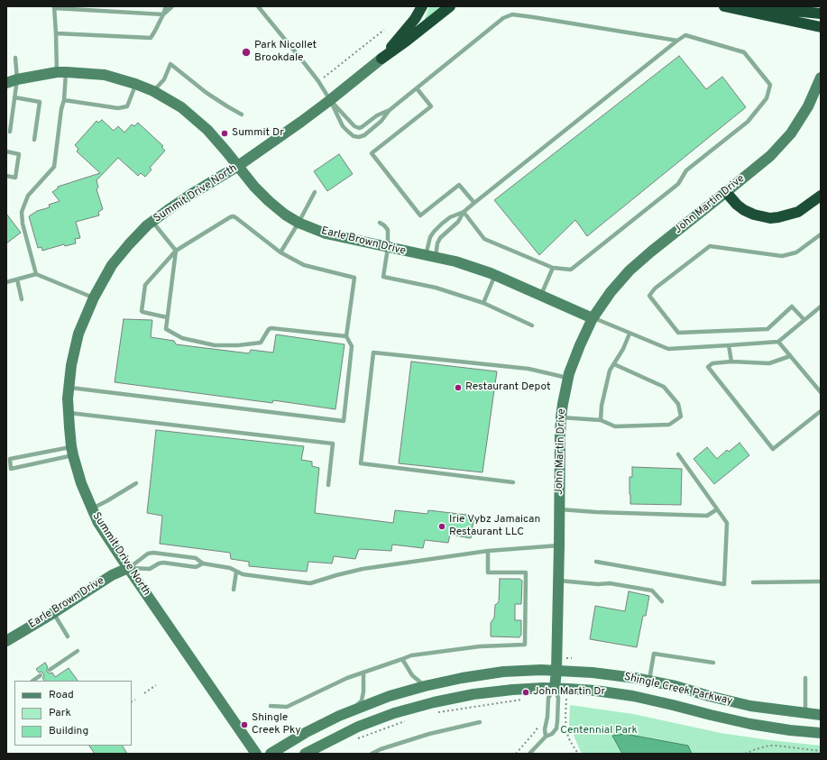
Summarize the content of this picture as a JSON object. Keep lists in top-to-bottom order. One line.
{"streets":{"street":["Summit Drive North","John Martin Drive","Earle Brown Drive","Shingle Creek Parkway"]},"crossings":[["Summit Drive North","Earle Brown Drive"],["John Martin Drive","Earle Brown Drive"],["John Martin Drive","Shingle Creek Parkway"]],"parks":["Centennial Park"],"places":["Park Nicollet Brookdale","Summit Dr","Restaurant Depot","Irie Vybz Jamaican Restaurant LLC","John Martin Dr","Shingle Creek Pky"],"legend":["Road","Park","Building"]}
